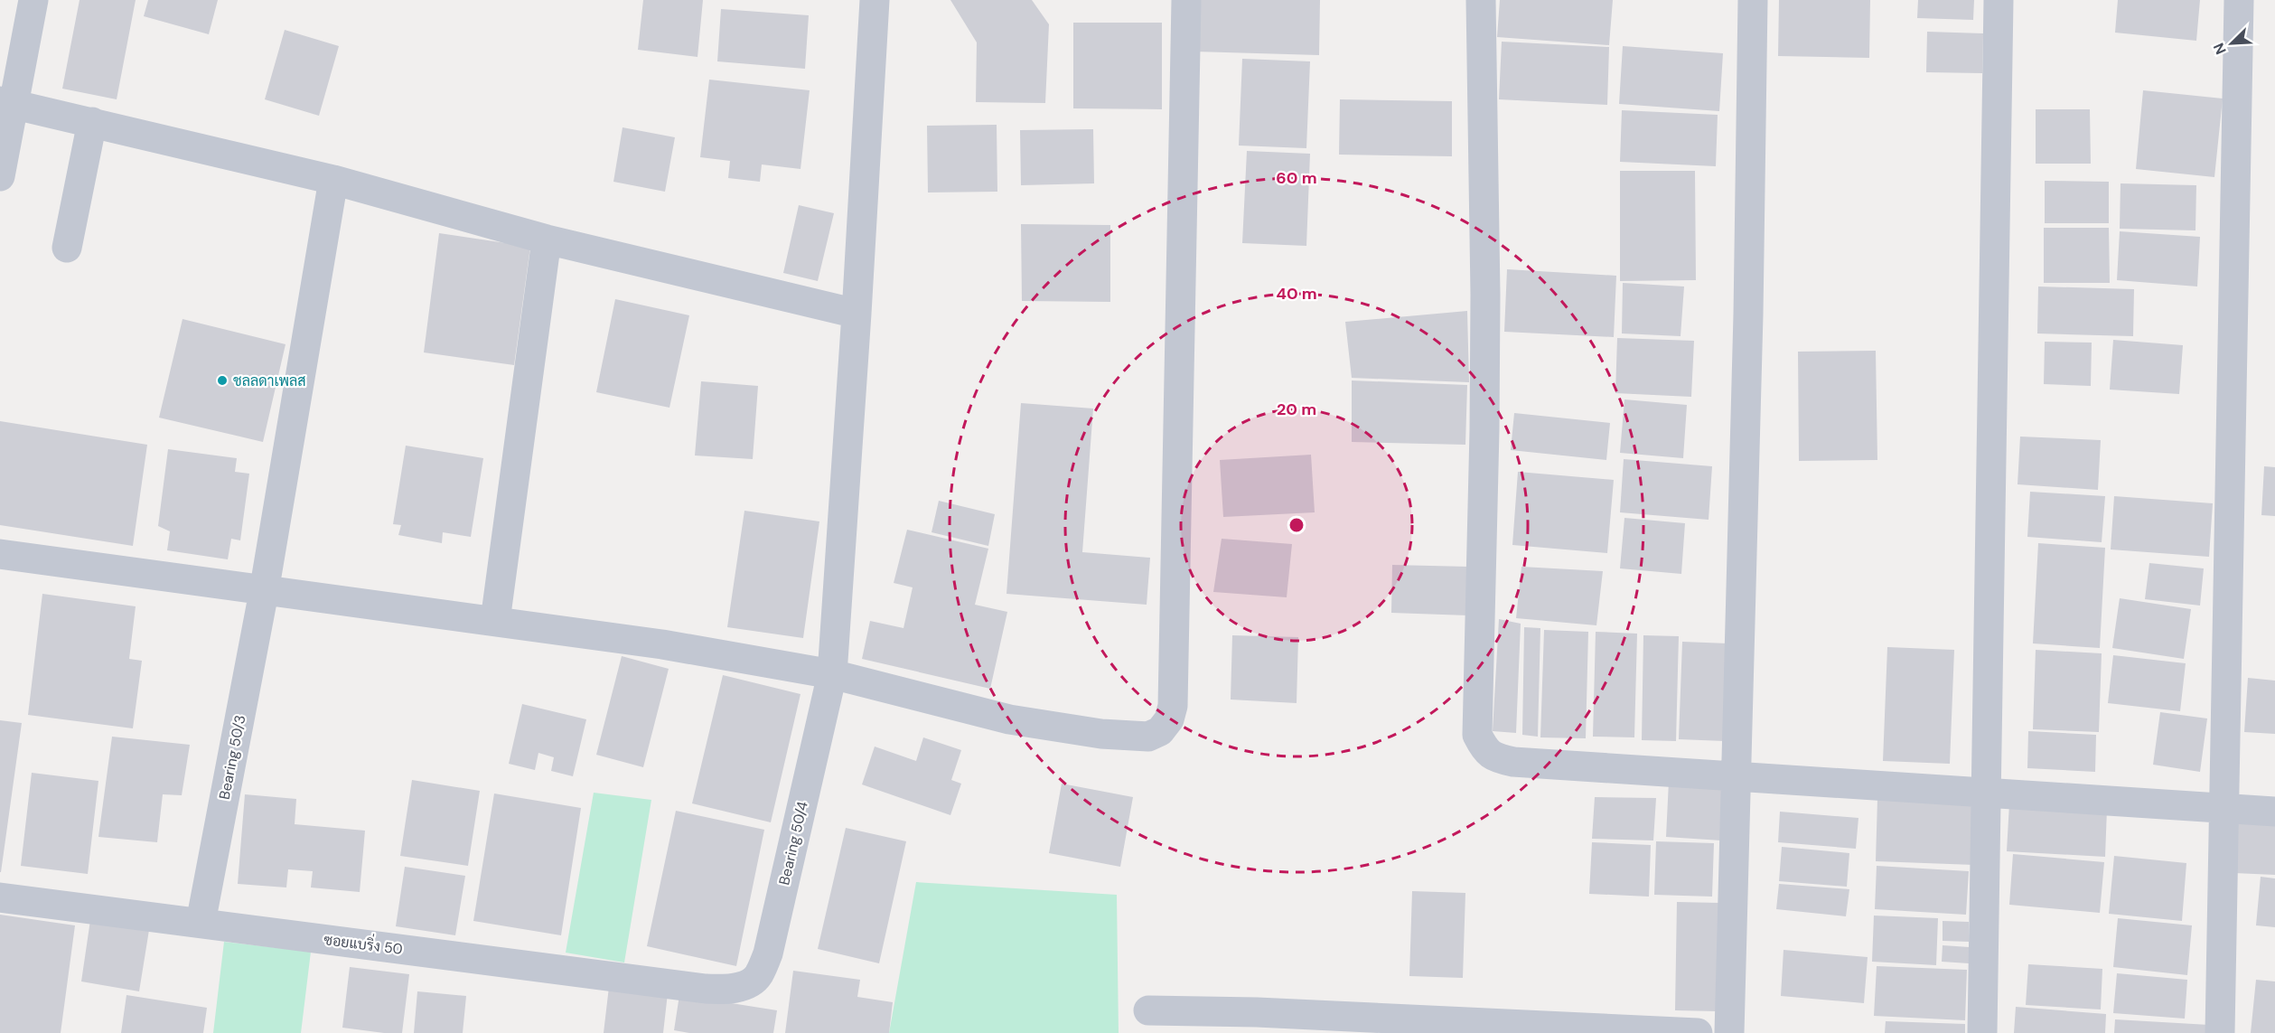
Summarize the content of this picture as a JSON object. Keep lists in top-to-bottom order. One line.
{"streets":{"street":["Bearing 50/3","Bearing 50/4","ซอยแบริ่ง 50"]},"crossings":[["Bearing 50/3","ซอยแบริ่ง 50"],["Bearing 50/4","ซอยแบริ่ง 50"]],"places":["ชลลดาเพลส"],"north":"bottom left","rings":["60 m","40 m","20 m"]}
